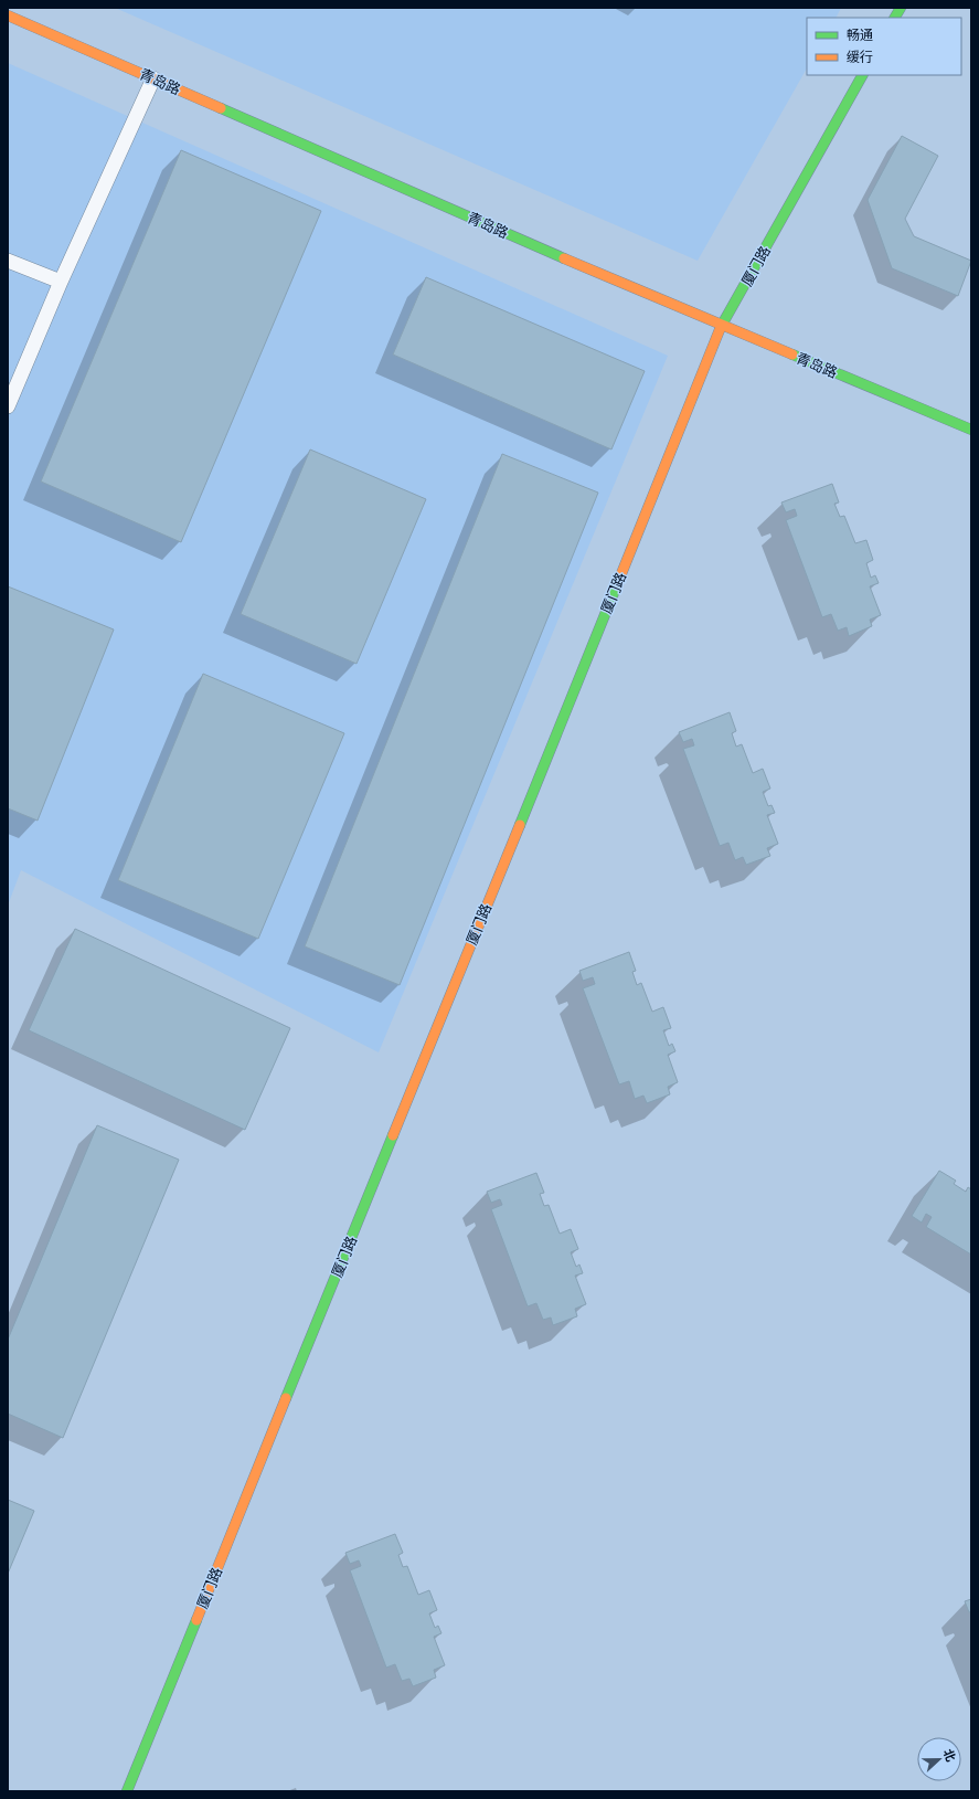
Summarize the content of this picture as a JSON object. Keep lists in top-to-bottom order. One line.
{"streets":{"street":["青岛路","厦门路"]},"crossings":[["青岛路","厦门路"]],"legend":["畅通","缓行"],"north":"right"}
